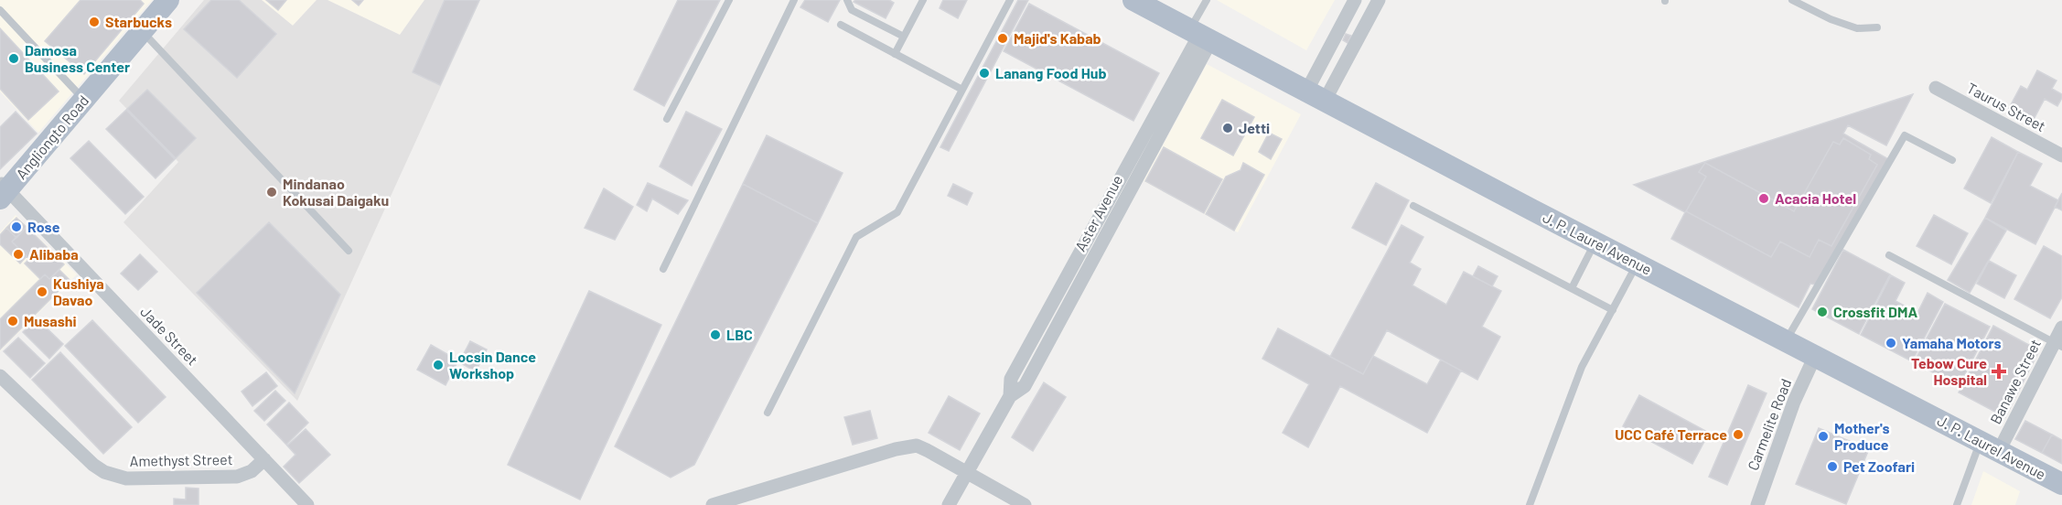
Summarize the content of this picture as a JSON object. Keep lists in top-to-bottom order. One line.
{"streets":{"main road":["Angliongto Road","J. P. Laurel Avenue"],"street":["Taurus Street","Aster Avenue","Jade Street","Banawe Street","Carmelite Road","Amethyst Street"]},"crossings":[["Angliongto Road","Jade Street"],["Aster Avenue","J. P. Laurel Avenue"],["J. P. Laurel Avenue","Banawe Street"],["J. P. Laurel Avenue","Carmelite Road"],["Jade Street","Amethyst Street"]],"places":{"other":["Starbucks","Majid's Kabab","Damosa Business Center","Lanang Food Hub","Jetti","Mindanao Kokusai Daigaku","Acacia Hotel","Rose","Alibaba","Kushiya Davao","Crossfit DMA","Musashi","LBC","Yamaha Motors","Locsin Dance Workshop","UCC Café Terrace","Mother's Produce","Pet Zoofari"],"health":["Tebow Cure Hospital"]}}
